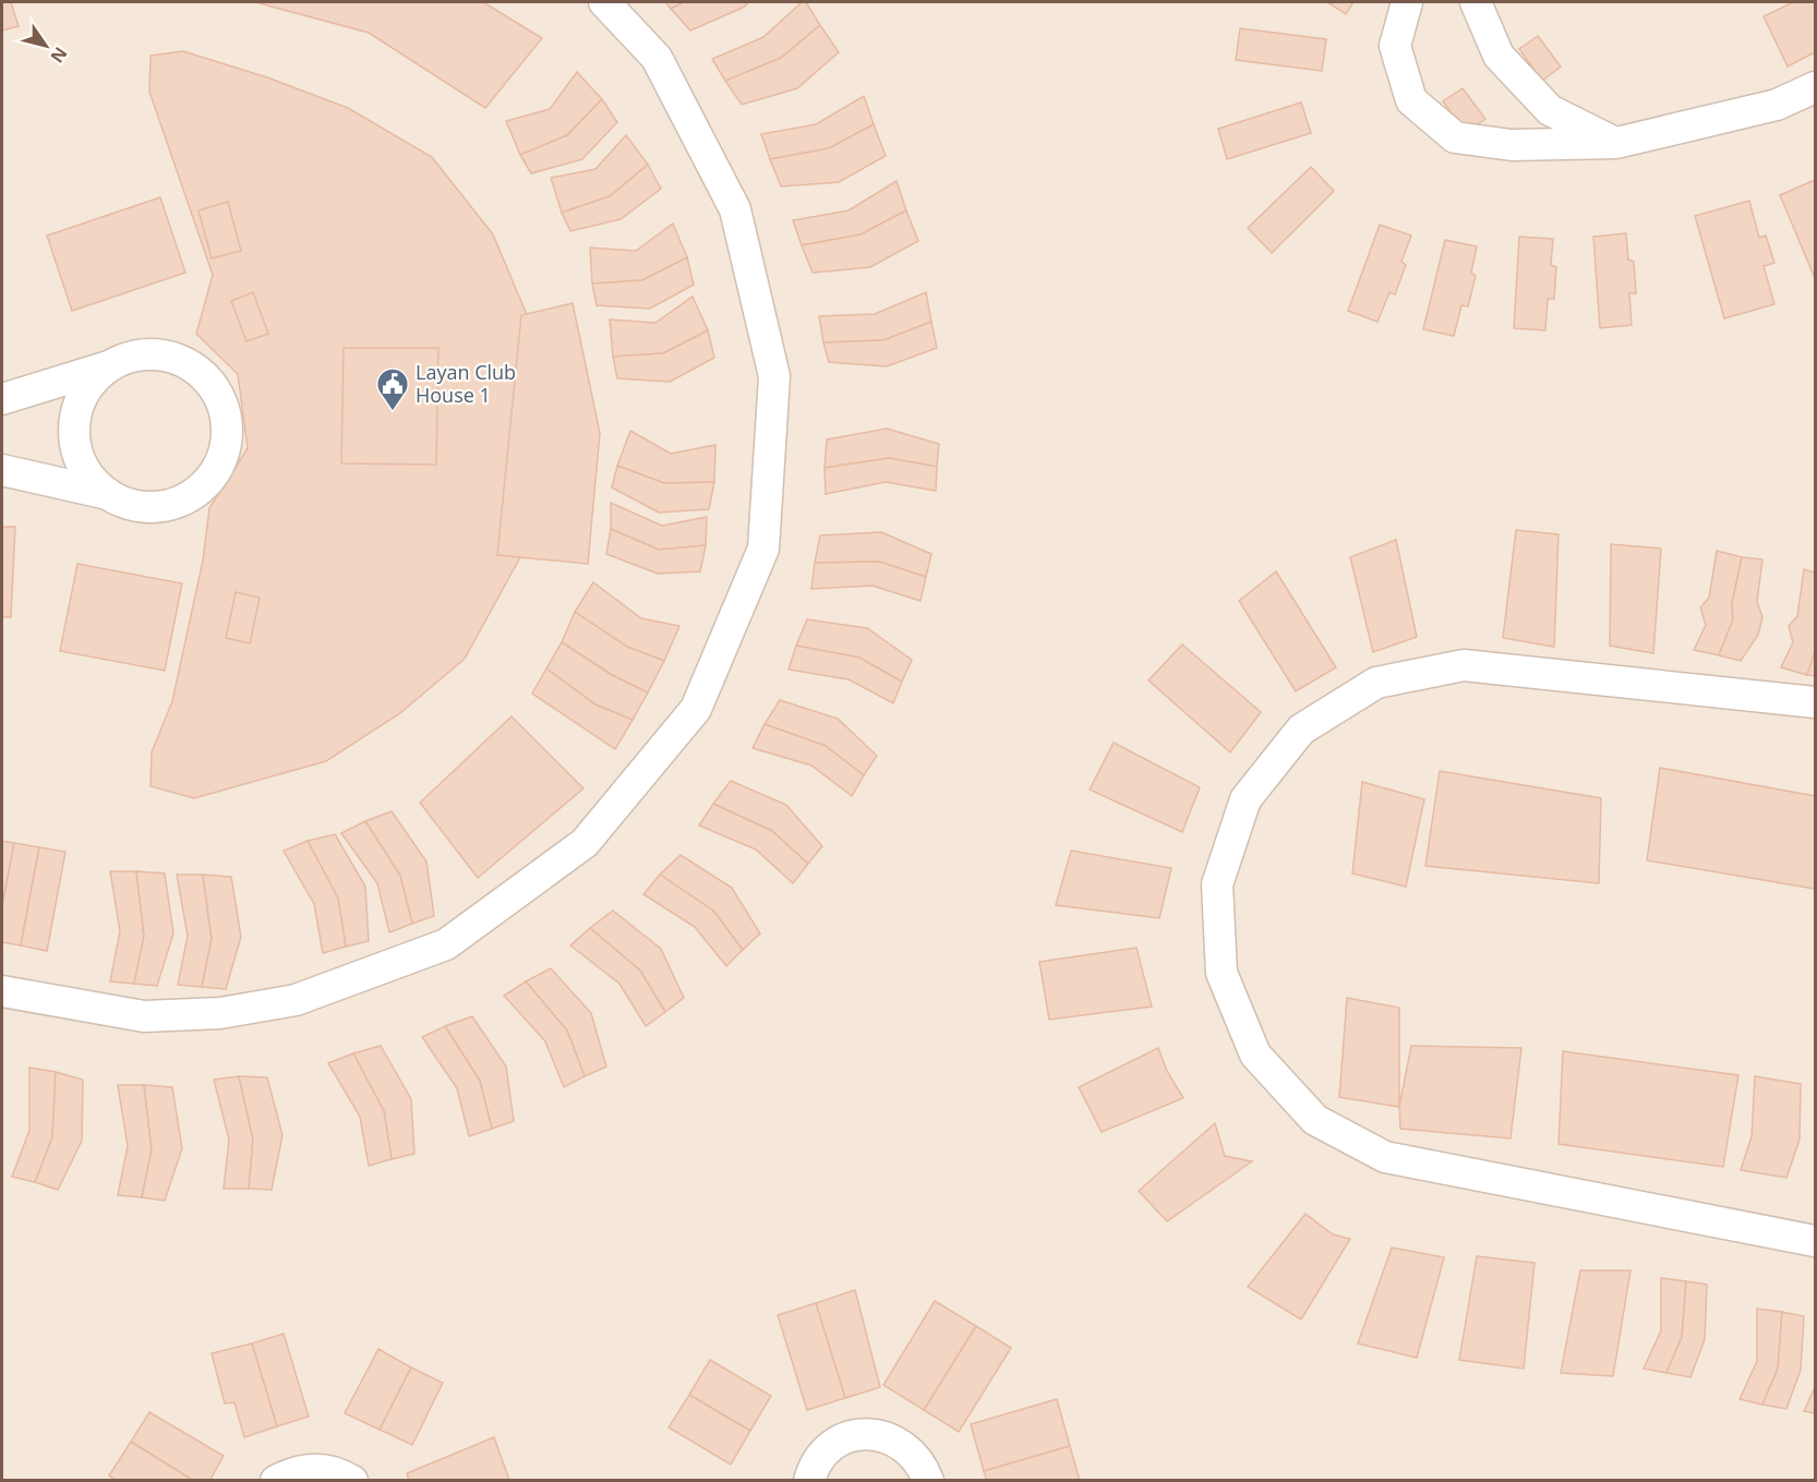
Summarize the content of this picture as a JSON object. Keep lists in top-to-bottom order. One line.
{"places":{"public building":["Layan Club House 1"]},"north":"bottom right"}
